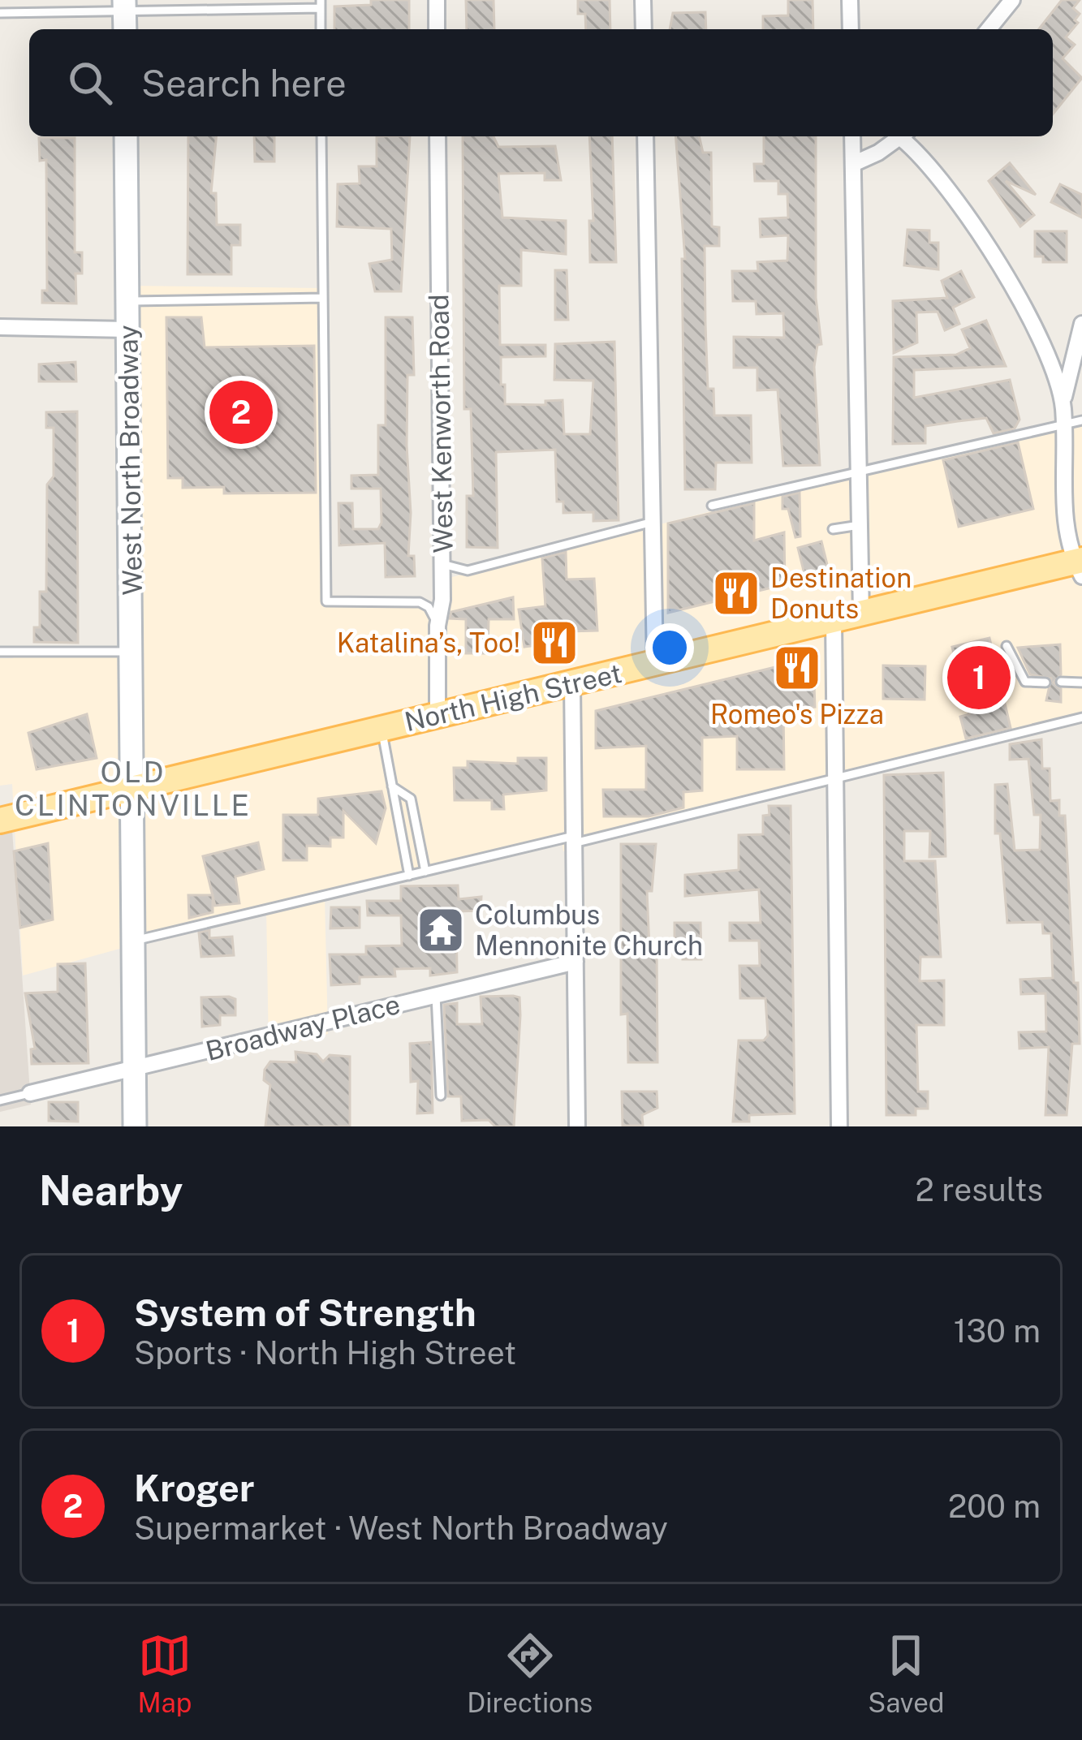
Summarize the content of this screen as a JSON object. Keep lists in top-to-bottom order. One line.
{"streets":{"main road":["West North Broadway","North High Street"],"street":["West Kenworth Road","Broadway Place"]},"crossings":[["West Kenworth Road","North High Street"],["West North Broadway","North High Street"],["West North Broadway","Broadway Place"]],"districts":["OLD CLINTONVILLE"],"places":{"restaurant":["Destination Donuts","Katalina’s, Too!","Romeo's Pizza"],"temple":["Columbus Mennonite Church"]},"page":{"search":"Search here","pins":["2","1"],"heading":["Nearby","2 results"],"list":[{"mark":"1","name":"System of Strength","note":"Sports · North High Street","value":"130 m"},{"mark":"2","name":"Kroger","note":"Supermarket · West North Broadway","value":"200 m"}],"nav":["Map","Directions","Saved"]}}
